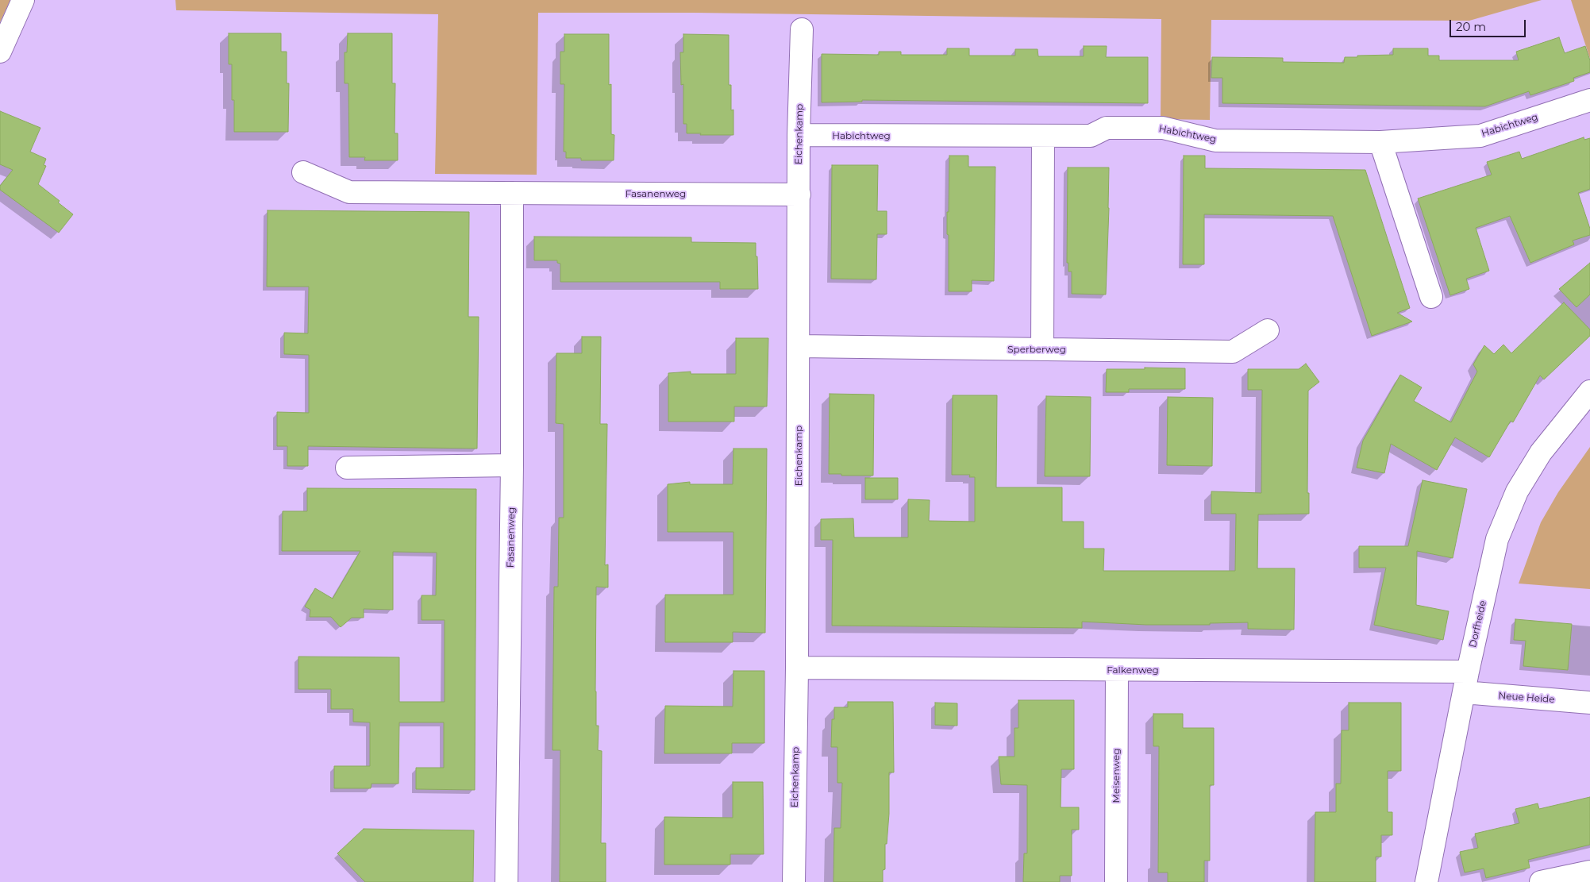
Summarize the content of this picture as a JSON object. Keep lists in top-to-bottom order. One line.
{"streets":{"street":["Habichtweg","Eichenkamp","Fasanenweg","Sperberweg","Dorfheide","Falkenweg","Neue Heide","Meisenweg"]},"crossings":[["Habichtweg","Eichenkamp"],["Eichenkamp","Fasanenweg"],["Eichenkamp","Sperberweg"],["Eichenkamp","Falkenweg"],["Dorfheide","Falkenweg"],["Dorfheide","Neue Heide"],["Falkenweg","Meisenweg"]],"scale_bar":"20 m"}
